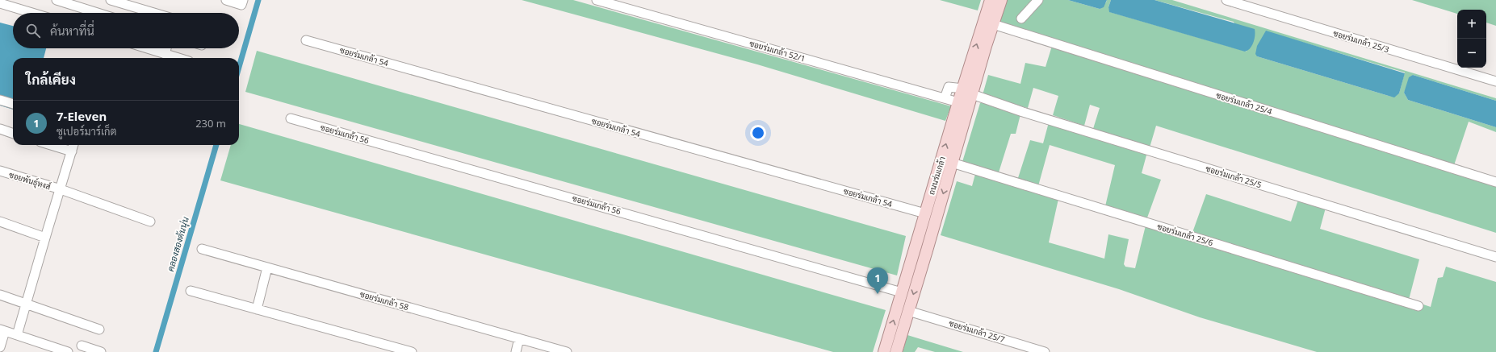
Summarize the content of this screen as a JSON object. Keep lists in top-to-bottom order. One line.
{"streets":{"main road":["ถนนร่มเกล้า"],"street":["ซอยร่มเกล้า 25/3","ซอยร่มเกล้า 52/1","ซอยร่มเกล้า 54","ซอยร่มเกล้า 25/4","ซอยร่มเกล้า 56","ซอยร่มเกล้า 25/5","ซอยพันธุ์หงส์","ซอยร่มเกล้า 25/6","ซอยร่มเกล้า 58","ซอยร่มเกล้า 25/7"]},"crossings":[["ซอยร่มเกล้า 52/1","ถนนร่มเกล้า"],["ซอยร่มเกล้า 52/1","ซอยร่มเกล้า 25/5"],["ซอยร่มเกล้า 54","ถนนร่มเกล้า"],["ซอยร่มเกล้า 25/4","ถนนร่มเกล้า"],["ซอยร่มเกล้า 56","ถนนร่มเกล้า"],["ถนนร่มเกล้า","ซอยร่มเกล้า 25/5"],["ถนนร่มเกล้า","ซอยร่มเกล้า 25/6"],["ถนนร่มเกล้า","ซอยร่มเกล้า 25/7"]],"water":["คลองสองต้นนุ่น"],"page":{"map_buttons":["+","−"],"search":"ค้นหาที่นี่","heading":"ใกล้เคียง","list":[{"mark":"1","name":"7-Eleven","note":"ซูเปอร์มาร์เก็ต","value":"230 m"}],"pins":"1"}}
